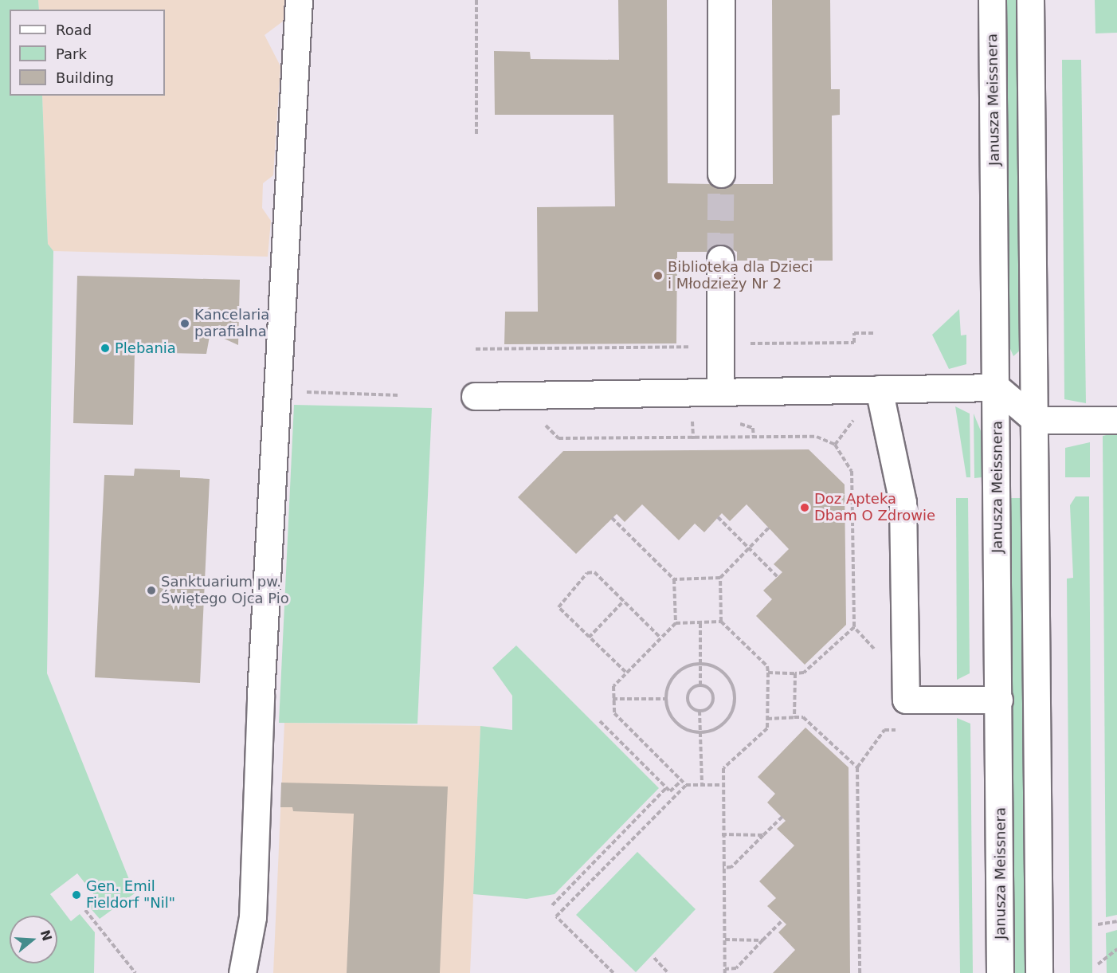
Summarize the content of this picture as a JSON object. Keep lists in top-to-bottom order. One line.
{"streets":{"street":["Janusza Meissnera"]},"places":["Biblioteka dla Dzieci i Młodzieży Nr 2","Kancelaria parafialna","Plebania","Doz Apteka Dbam O Zdrowie","Sanktuarium pw. Świętego Ojca Pio","Gen. Emil Fieldorf \"Nil\""],"legend":["Road","Park","Building"],"north":"right"}
